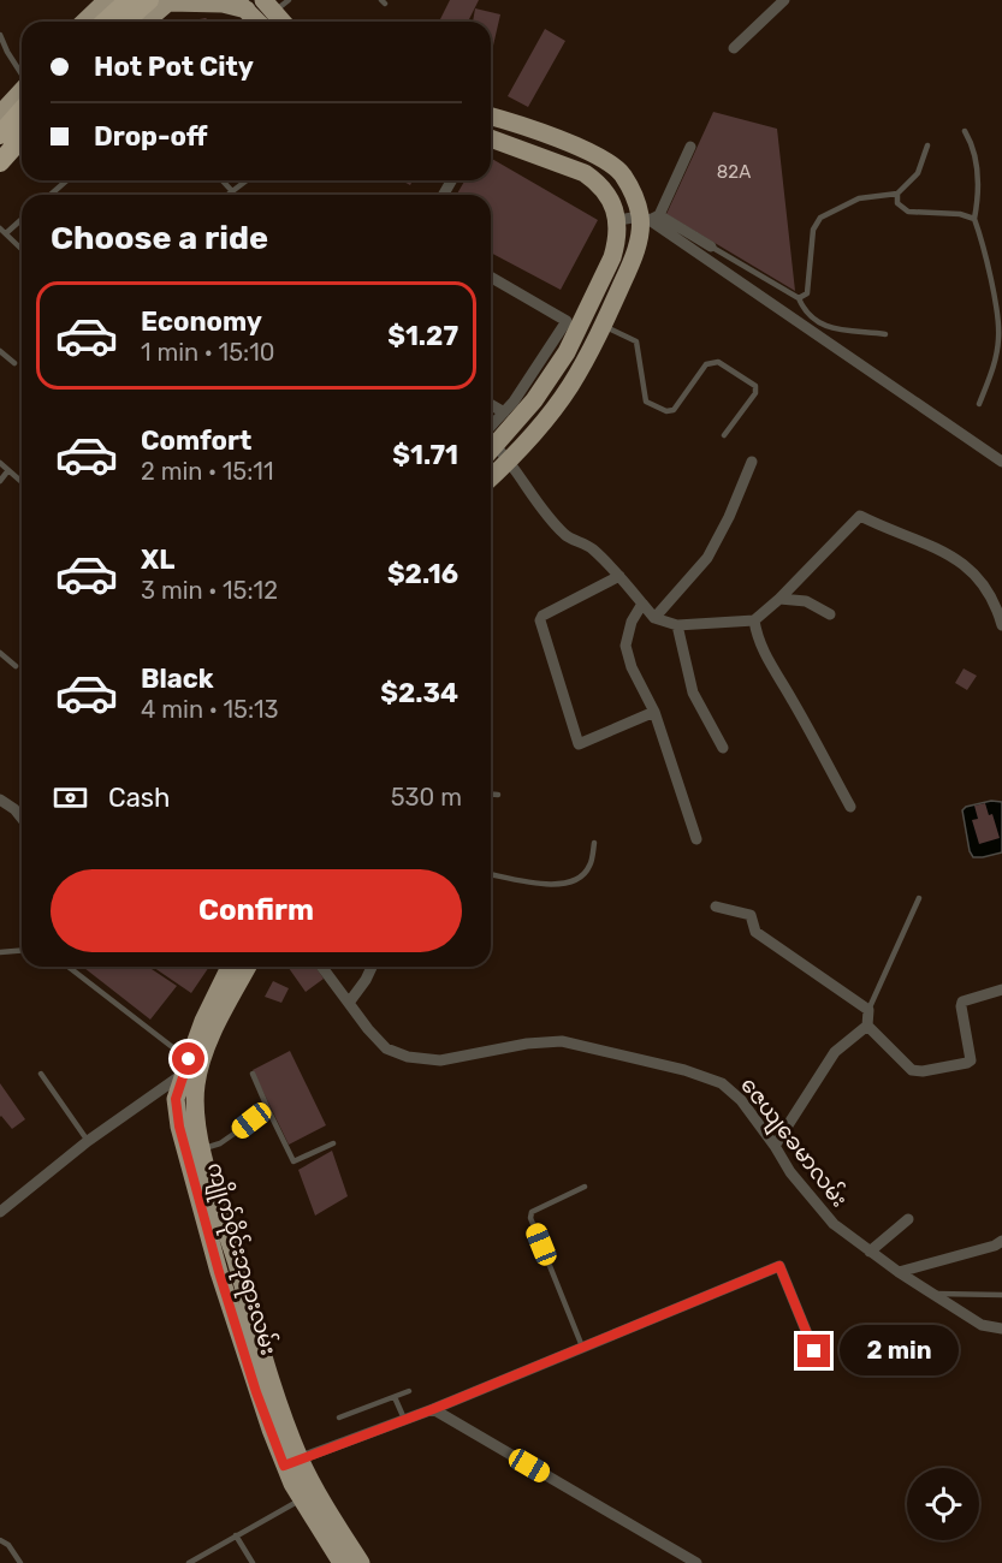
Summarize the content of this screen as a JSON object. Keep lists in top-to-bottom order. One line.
{"streets":{"main road":["ကျိုက်ဝိုင်းဘုရားလမ်း"],"street":["ဇေယျခေမာလမ်း"]},"house_numbers":["82A"],"page":{"banner":["Hot Pot City","Drop-off"],"heading":"Choose a ride","list":[{"name":"Economy","note":"1 min · 15:10","value":"$1.27"},{"name":"Comfort","note":"2 min · 15:11","value":"$1.71"},{"name":"XL","note":"3 min · 15:12","value":"$2.16"},{"name":"Black","note":"4 min · 15:13","value":"$2.34"}],"pay":["Cash","530 m"],"buttons":"Confirm","bubble":"2 min"}}
